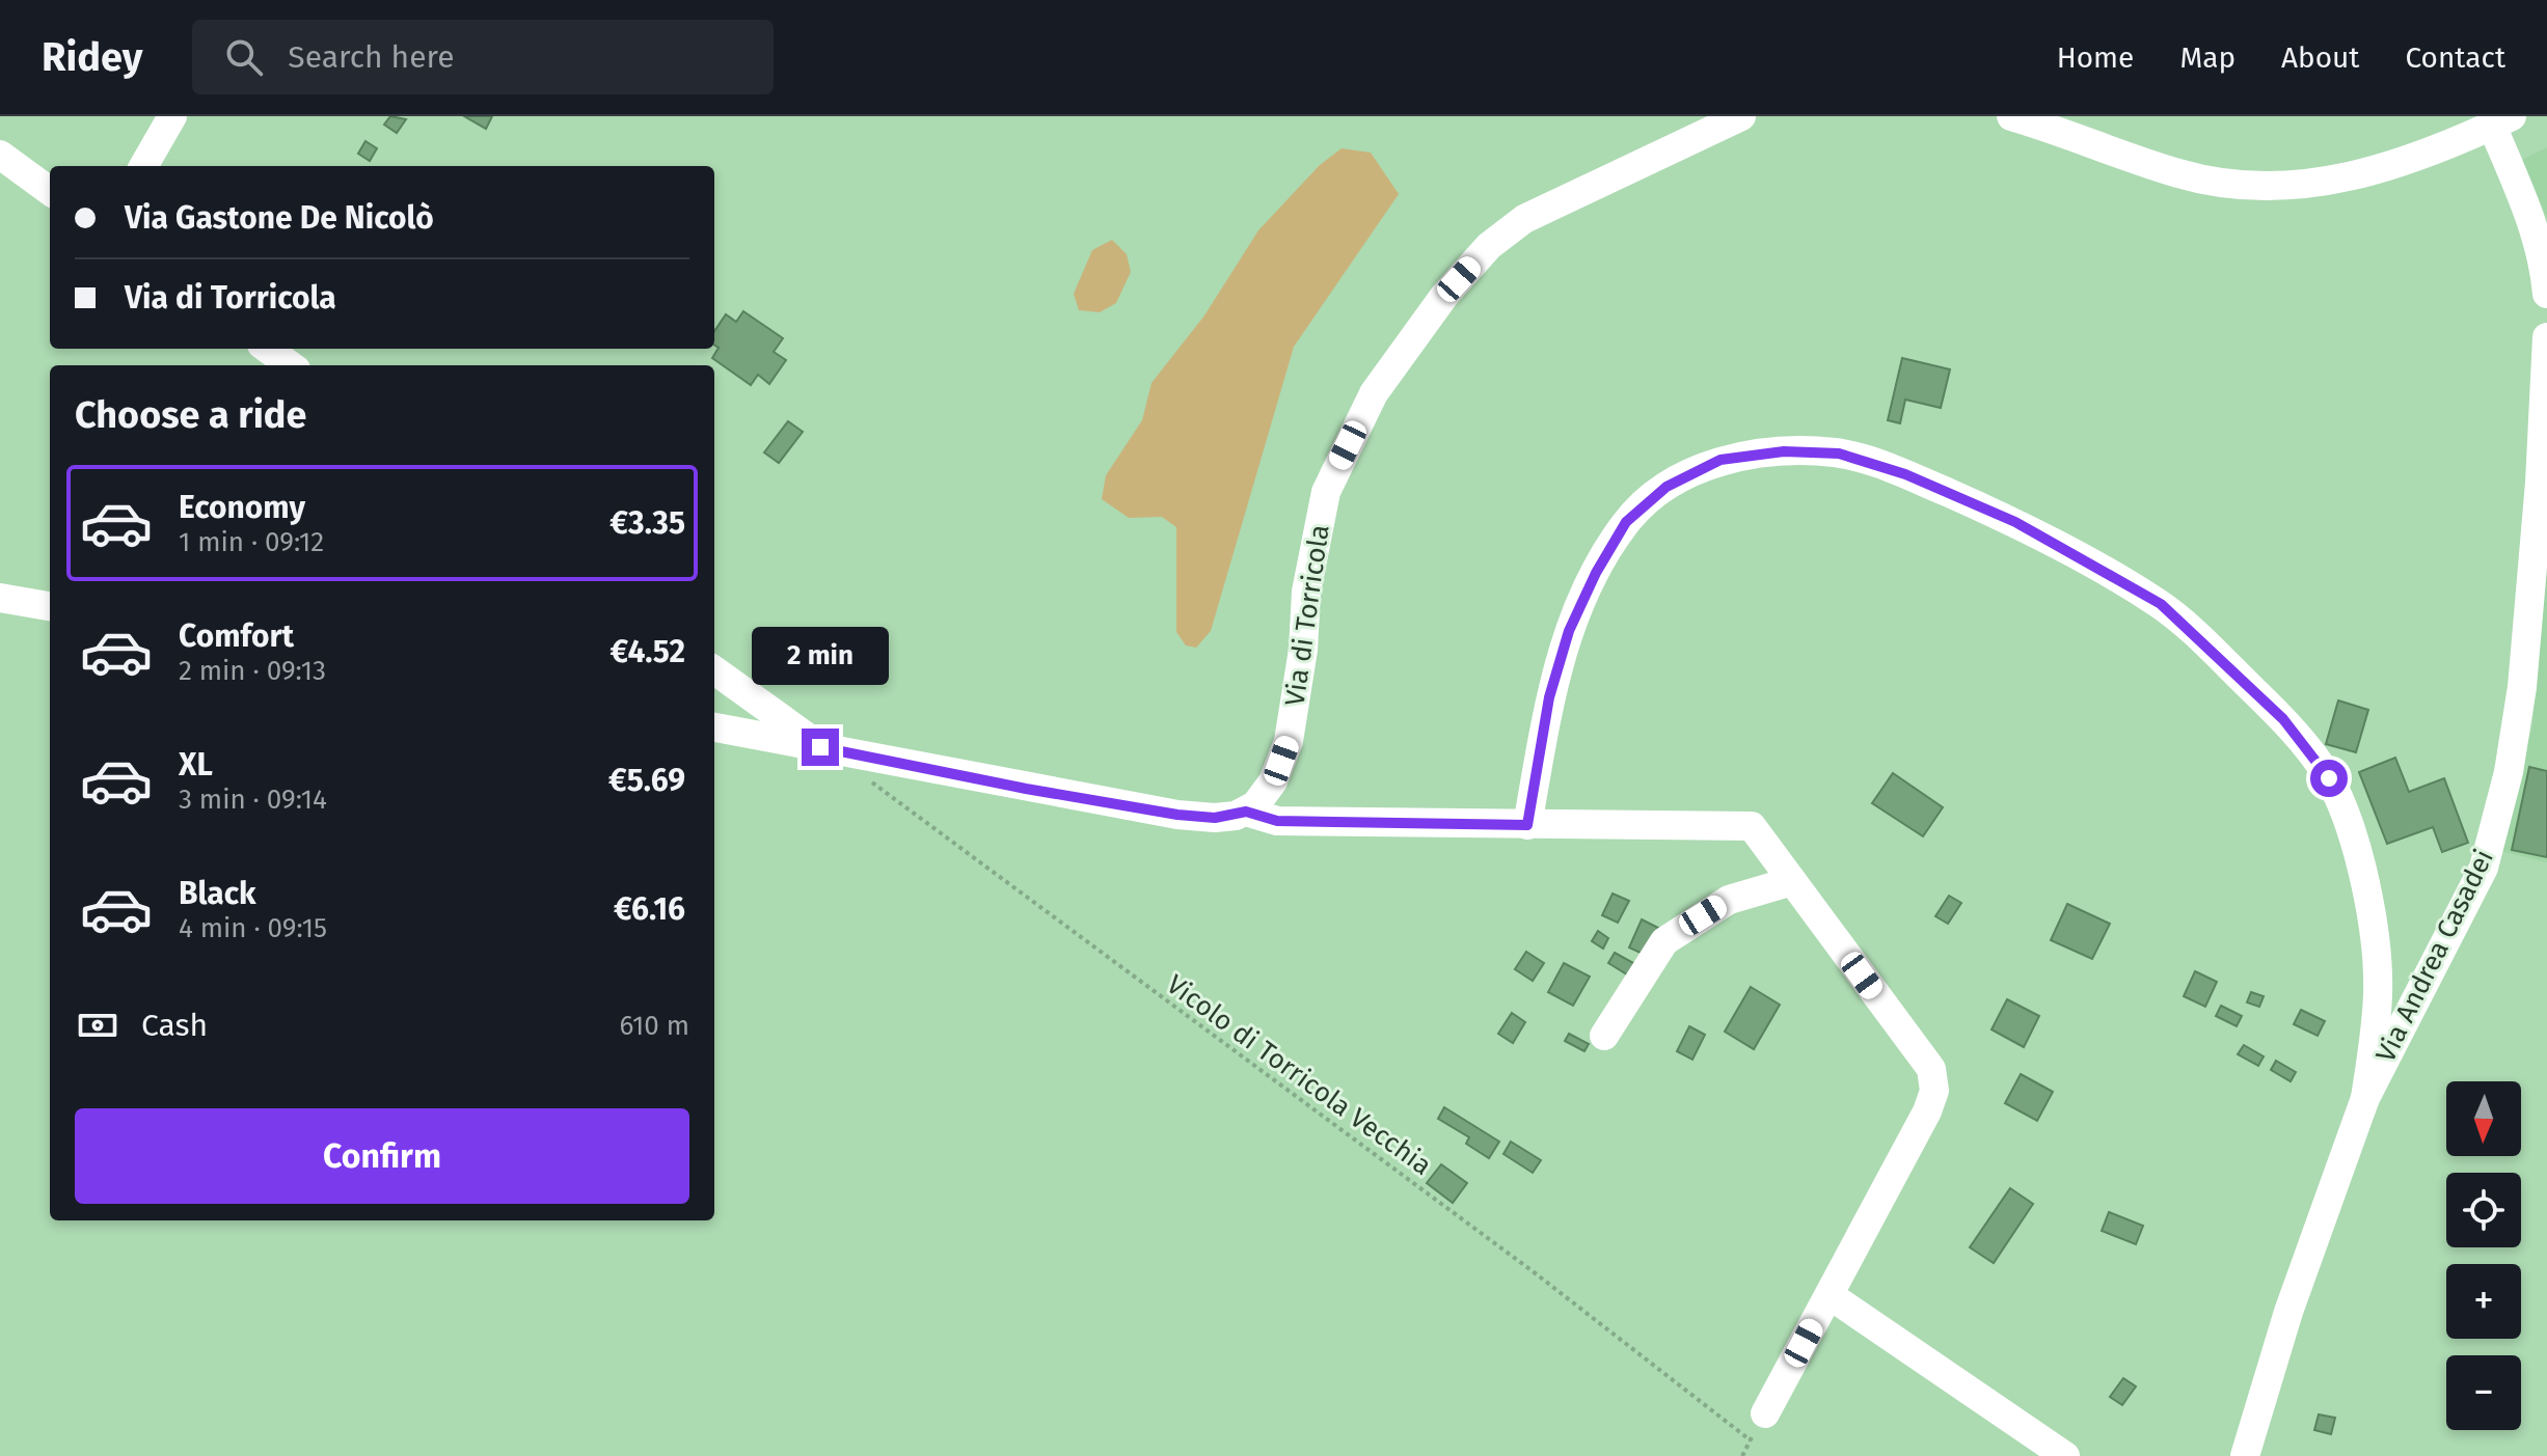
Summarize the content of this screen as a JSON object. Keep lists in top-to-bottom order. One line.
{"streets":{"street":["Via di Torricola","Via Andrea Casadei"],"path":["Vicolo di Torricola Vecchia"]},"north":"bottom","page":{"header":"Ridey","search":"Search here","nav":["Home","Map","About","Contact"],"banner":["Via Gastone De Nicolò","Via di Torricola"],"heading":"Choose a ride","list":[{"name":"Economy","note":"1 min · 09:12","value":"€3.35"},{"name":"Comfort","note":"2 min · 09:13","value":"€4.52"},{"name":"XL","note":"3 min · 09:14","value":"€5.69"},{"name":"Black","note":"4 min · 09:15","value":"€6.16"}],"bubble":"2 min","pay":["Cash","610 m"],"map_buttons":["+","−"],"buttons":"Confirm"}}
